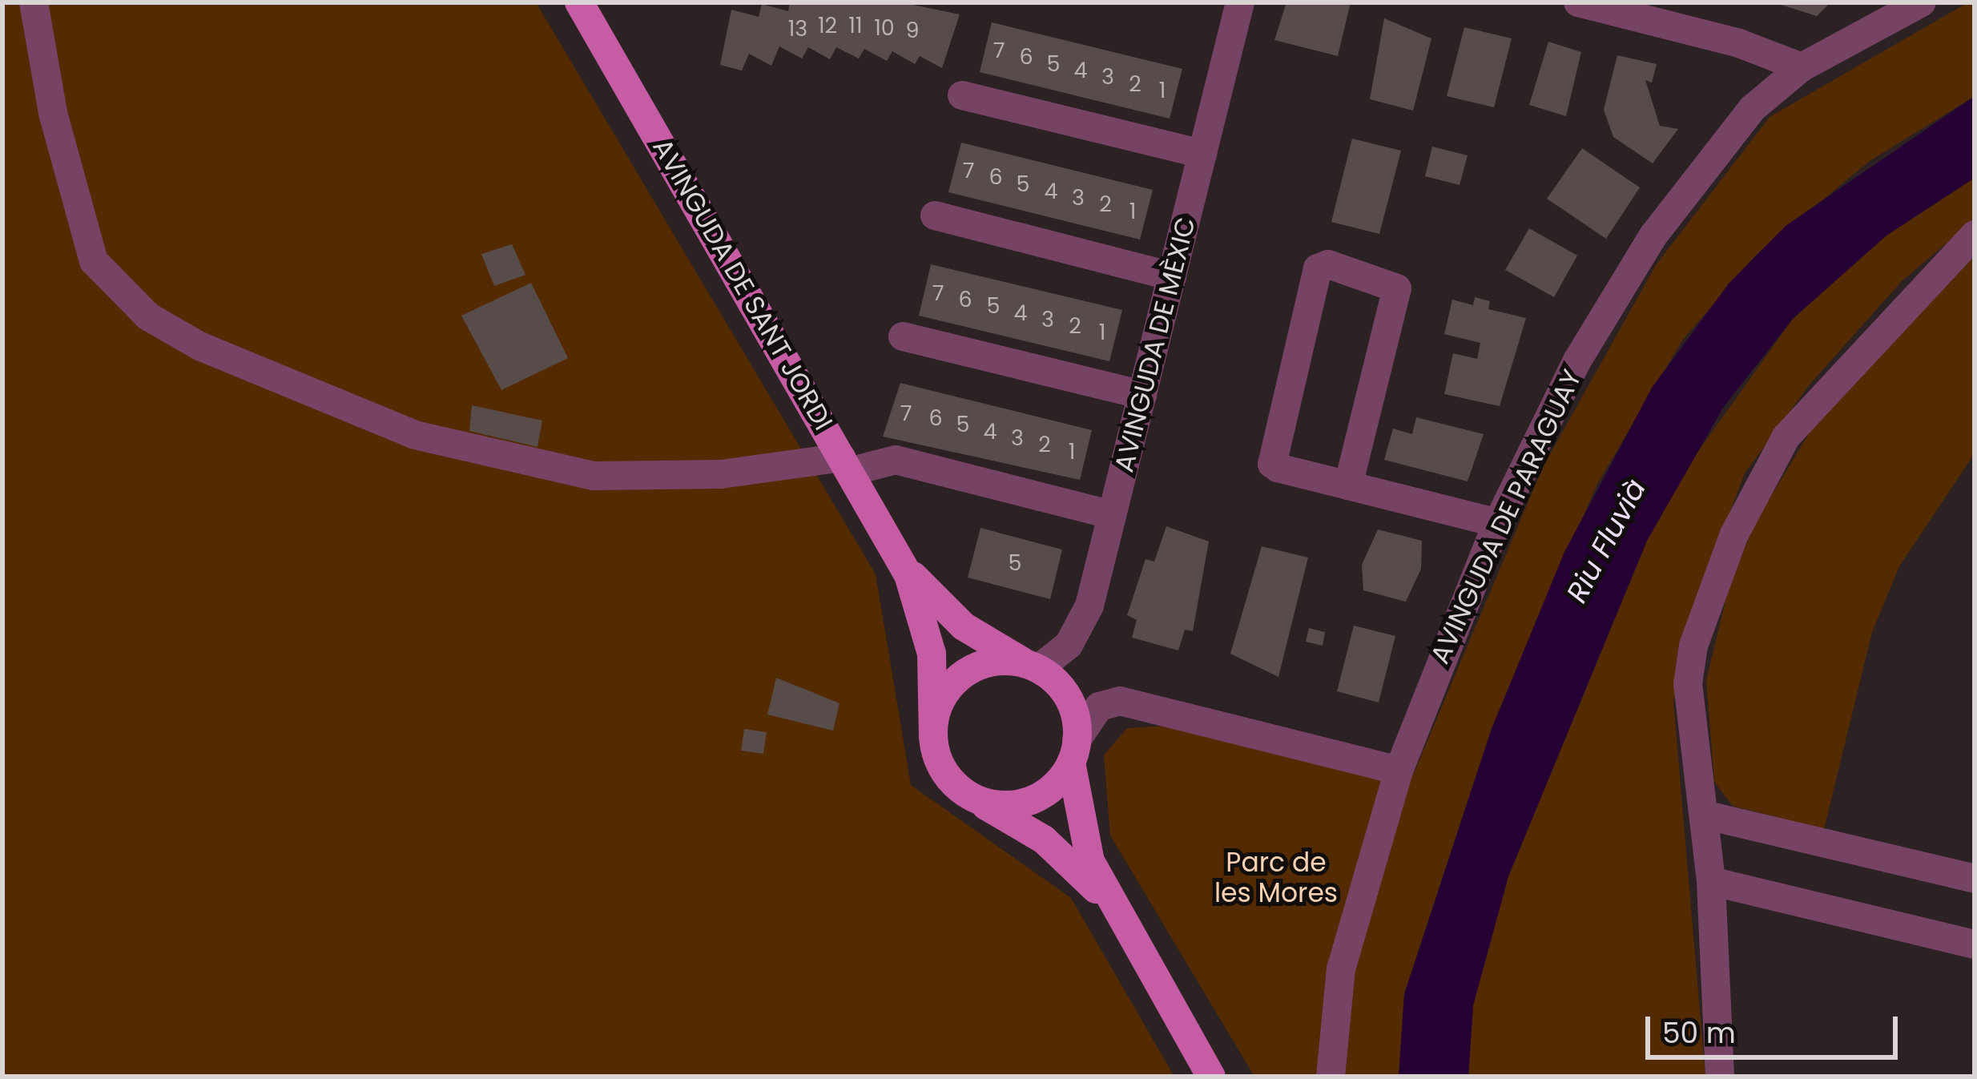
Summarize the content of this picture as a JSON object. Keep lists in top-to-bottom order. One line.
{"streets":{"main road":["AVINGUDA DE SANT JORDI"],"street":["AVINGUDA DE MÈXIC","AVINGUDA DE PARAGUAY"]},"crossings":[["AVINGUDA DE SANT JORDI","AVINGUDA DE MÈXIC"]],"water":["Riu Fluvià"],"parks":["Parc de les Mores"],"house_numbers":["12","11","10","13","9","7","6","5","4","3","2","1","7","6","5","4","3","2","1","7","6","5","4","3","2","1","7","6","5","4","3","2","1","5"],"scale_bar":"50 m"}
